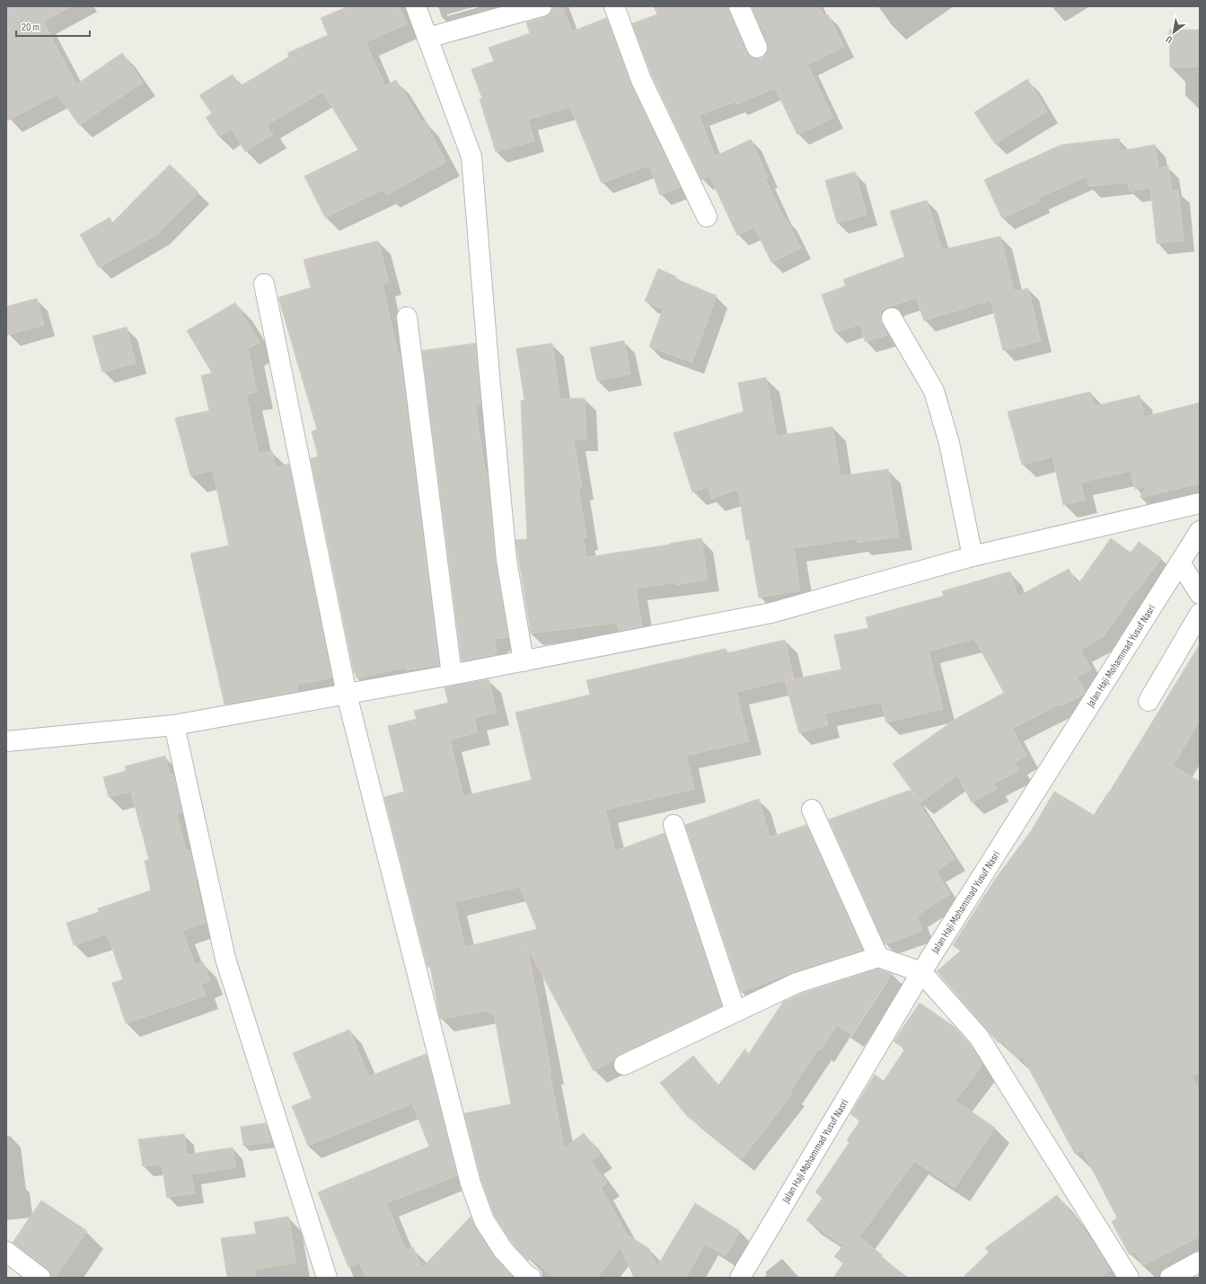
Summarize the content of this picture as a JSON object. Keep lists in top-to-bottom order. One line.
{"streets":{"street":["Jalan Haji Mohammad Yusuf Nasri"]},"scale_bar":"20 m","north":"bottom left"}
